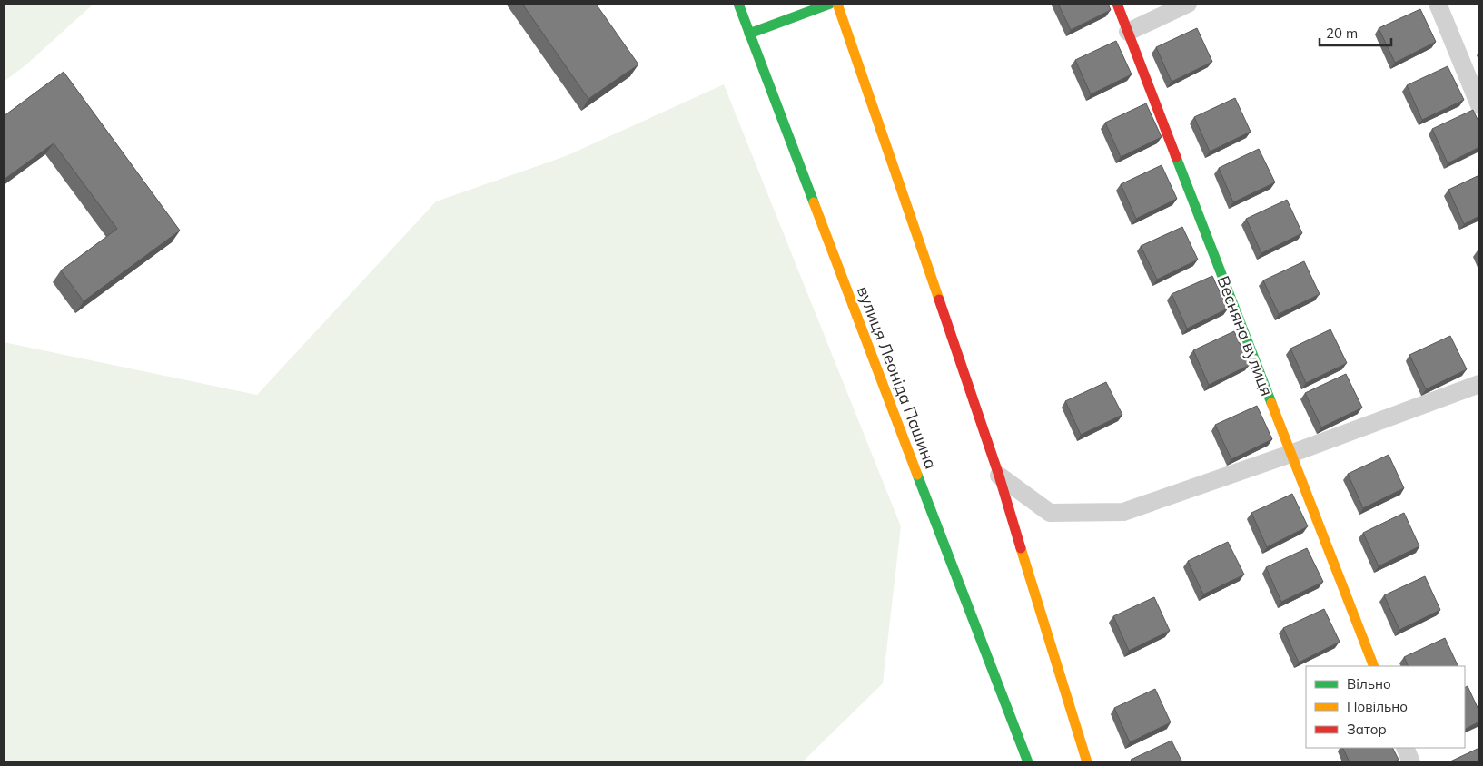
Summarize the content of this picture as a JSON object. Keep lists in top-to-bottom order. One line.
{"streets":{"main road":["Весняна вулиця","вулиця Леоніда Пашина"]},"legend":["Вільно","Повільно","Затор"],"scale_bar":"20 m"}
